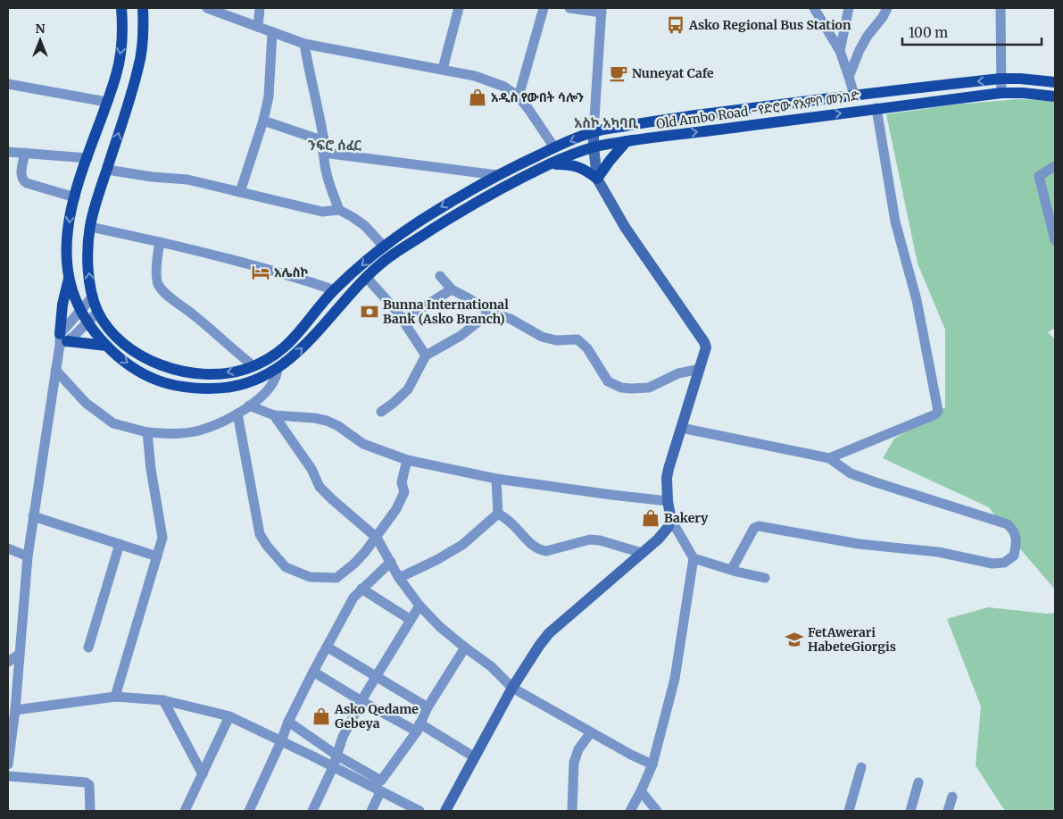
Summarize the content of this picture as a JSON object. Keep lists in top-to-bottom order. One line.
{"streets":{"main road":["Old Ambo Road -የድሮው የአምቦ መንገድ"]},"districts":["አስኮ አካባቢ","ንፍሮ ሰፈር"],"places":{"bus stop":["Asko Regional Bus Station"],"cafe":["Nuneyat Cafe"],"shop":["አዲስ የውበት ሳሎን","Bakery","Asko Qedame Gebeya"],"hotel":["አሌስኮ"],"bank":["Bunna International Bank (Asko Branch)"],"school or university":["FetAwerari HabeteGiorgis"]},"scale_bar":"100 m","north":"top"}
